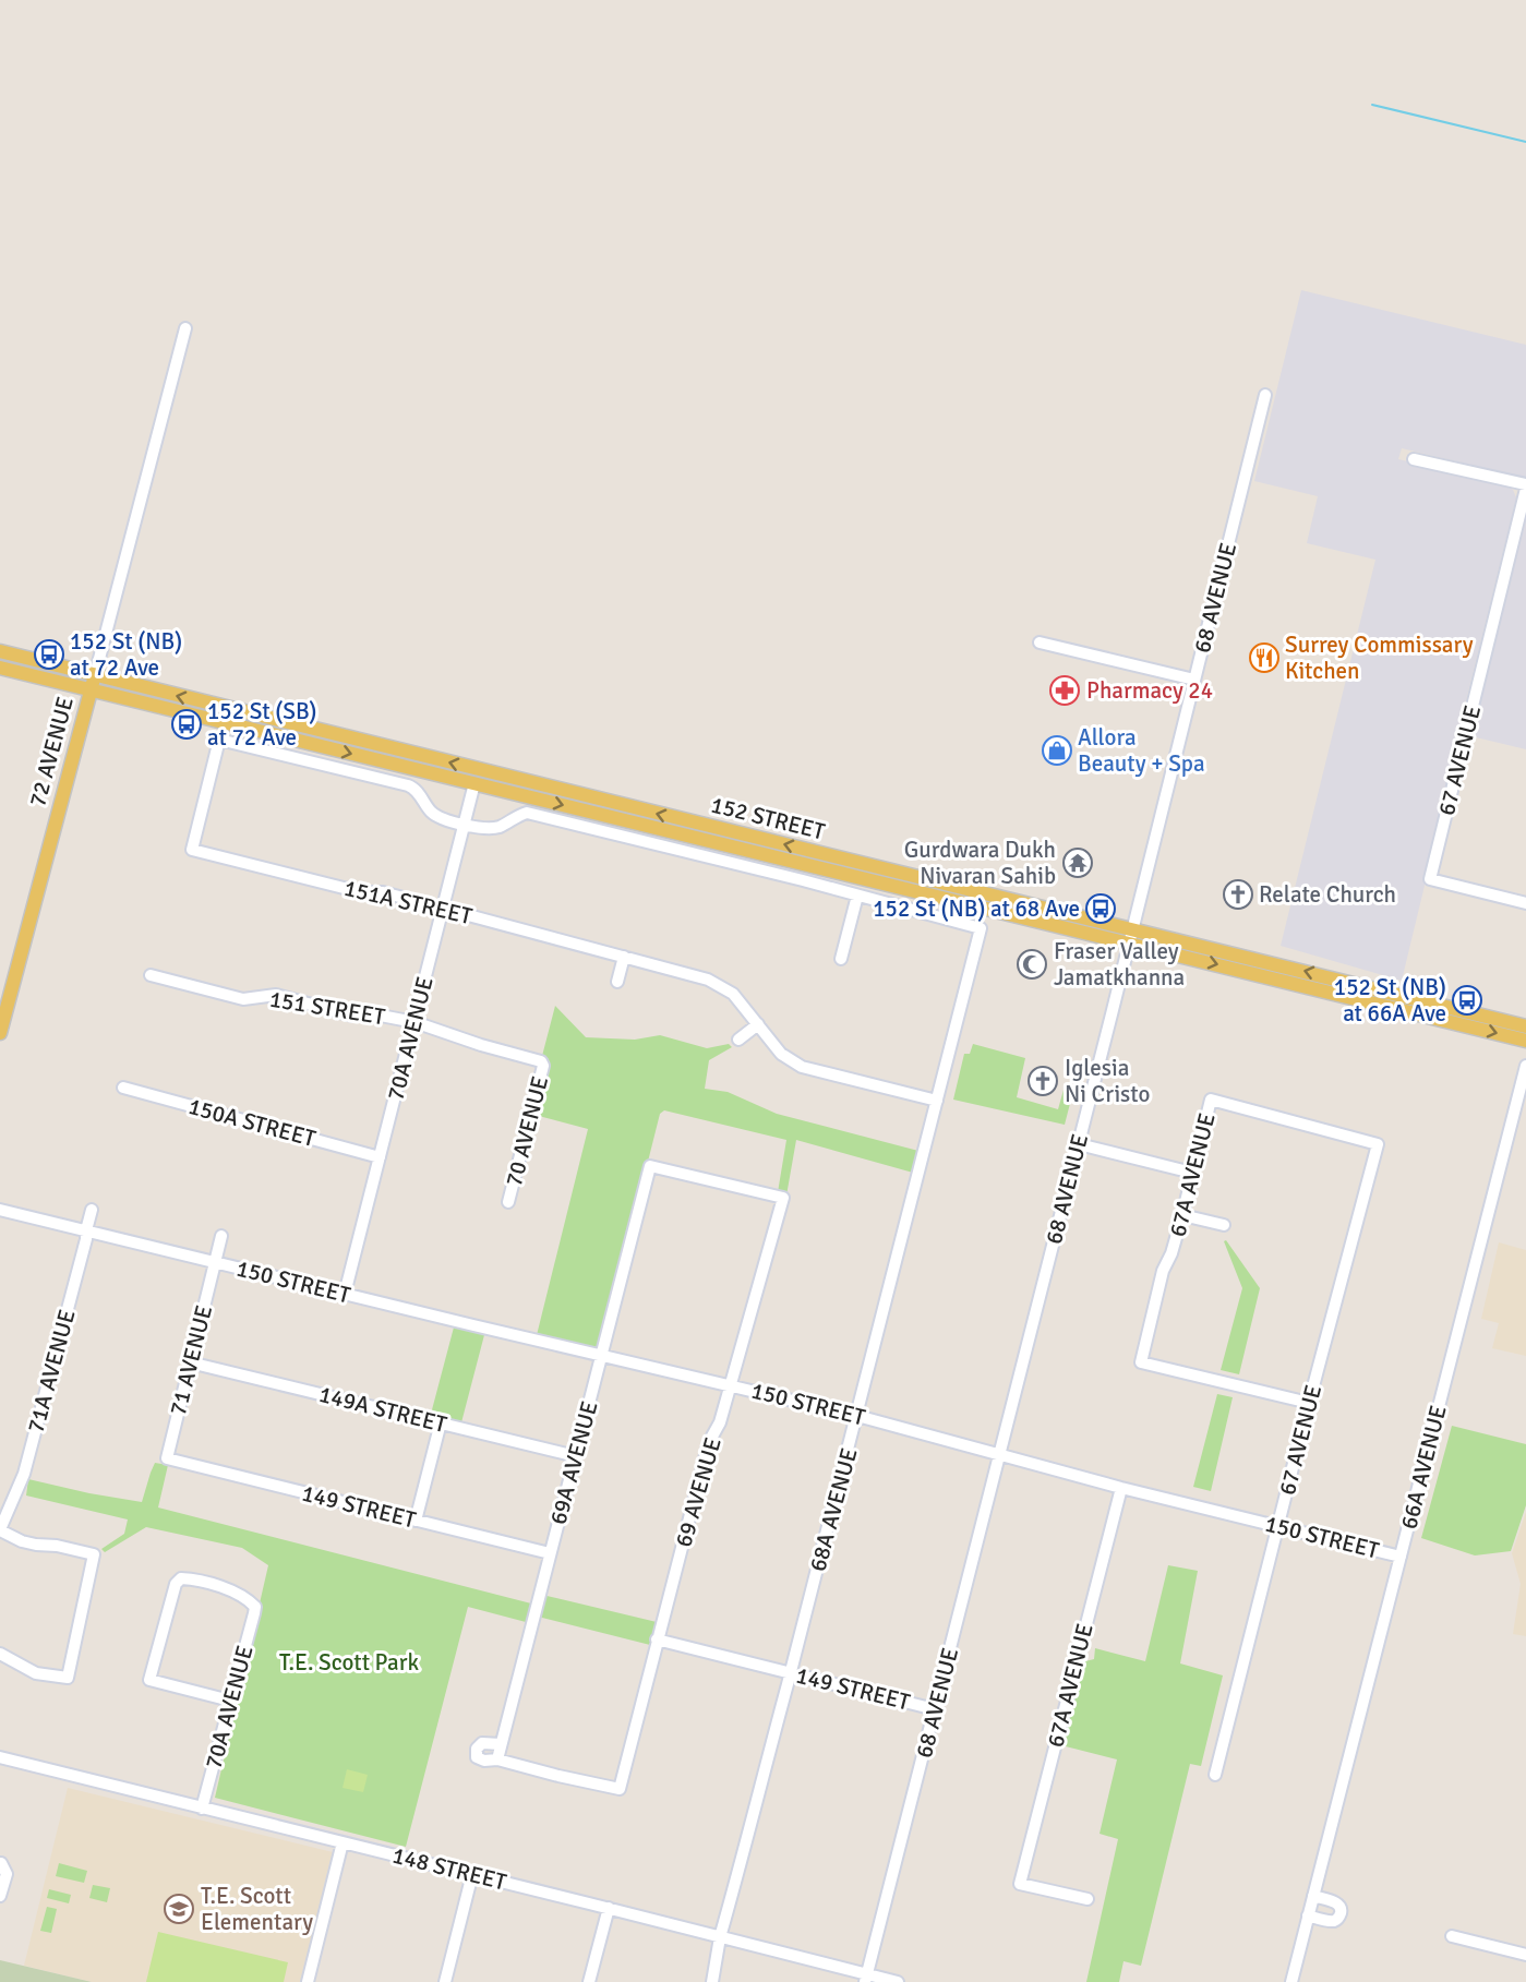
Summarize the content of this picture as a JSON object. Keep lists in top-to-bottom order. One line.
{"streets":{"main road":["72 AVENUE","152 STREET"],"street":["68 AVENUE","67 AVENUE","151A STREET","151 STREET","70A AVENUE","150A STREET","70 AVENUE","67A AVENUE","150 STREET","71 AVENUE","71A AVENUE","149A STREET","69A AVENUE","66A AVENUE","69 AVENUE","149 STREET","68A AVENUE","148 STREET"]},"crossings":[["68 AVENUE","152 STREET"],["68 AVENUE","150 STREET"],["68 AVENUE","149 STREET"],["68 AVENUE","148 STREET"],["72 AVENUE","152 STREET"],["67 AVENUE","67A AVENUE"],["67 AVENUE","150 STREET"],["152 STREET","70A AVENUE"],["151A STREET","70A AVENUE"],["151A STREET","68A AVENUE"],["151 STREET","70A AVENUE"],["151 STREET","70 AVENUE"],["70A AVENUE","150A STREET"],["70A AVENUE","150 STREET"],["70A AVENUE","148 STREET"],["67A AVENUE","150 STREET"],["150 STREET","71 AVENUE"],["150 STREET","71A AVENUE"],["150 STREET","69A AVENUE"],["150 STREET","66A AVENUE"],["150 STREET","69 AVENUE"],["150 STREET","68A AVENUE"],["71 AVENUE","149A STREET"],["71 AVENUE","149 STREET"],["149A STREET","69A AVENUE"],["69A AVENUE","69 AVENUE"],["69A AVENUE","149 STREET"],["69 AVENUE","149 STREET"],["149 STREET","68A AVENUE"],["68A AVENUE","148 STREET"]],"parks":["T.E. Scott Park"],"places":{"bus stop":["152 St (NB) at 72 Ave","152 St (SB) at 72 Ave","152 St (NB) at 68 Ave","152 St (NB) at 66A Ave"],"restaurant":["Surrey Commissary Kitchen"],"pharmacy":["Pharmacy 24"],"shop":["Allora Beauty + Spa"],"temple":["Gurdwara Dukh Nivaran Sahib"],"church":["Relate Church","Iglesia Ni Cristo"],"mosque":["Fraser Valley Jamatkhanna"],"school or university":["T.E. Scott Elementary"]}}
